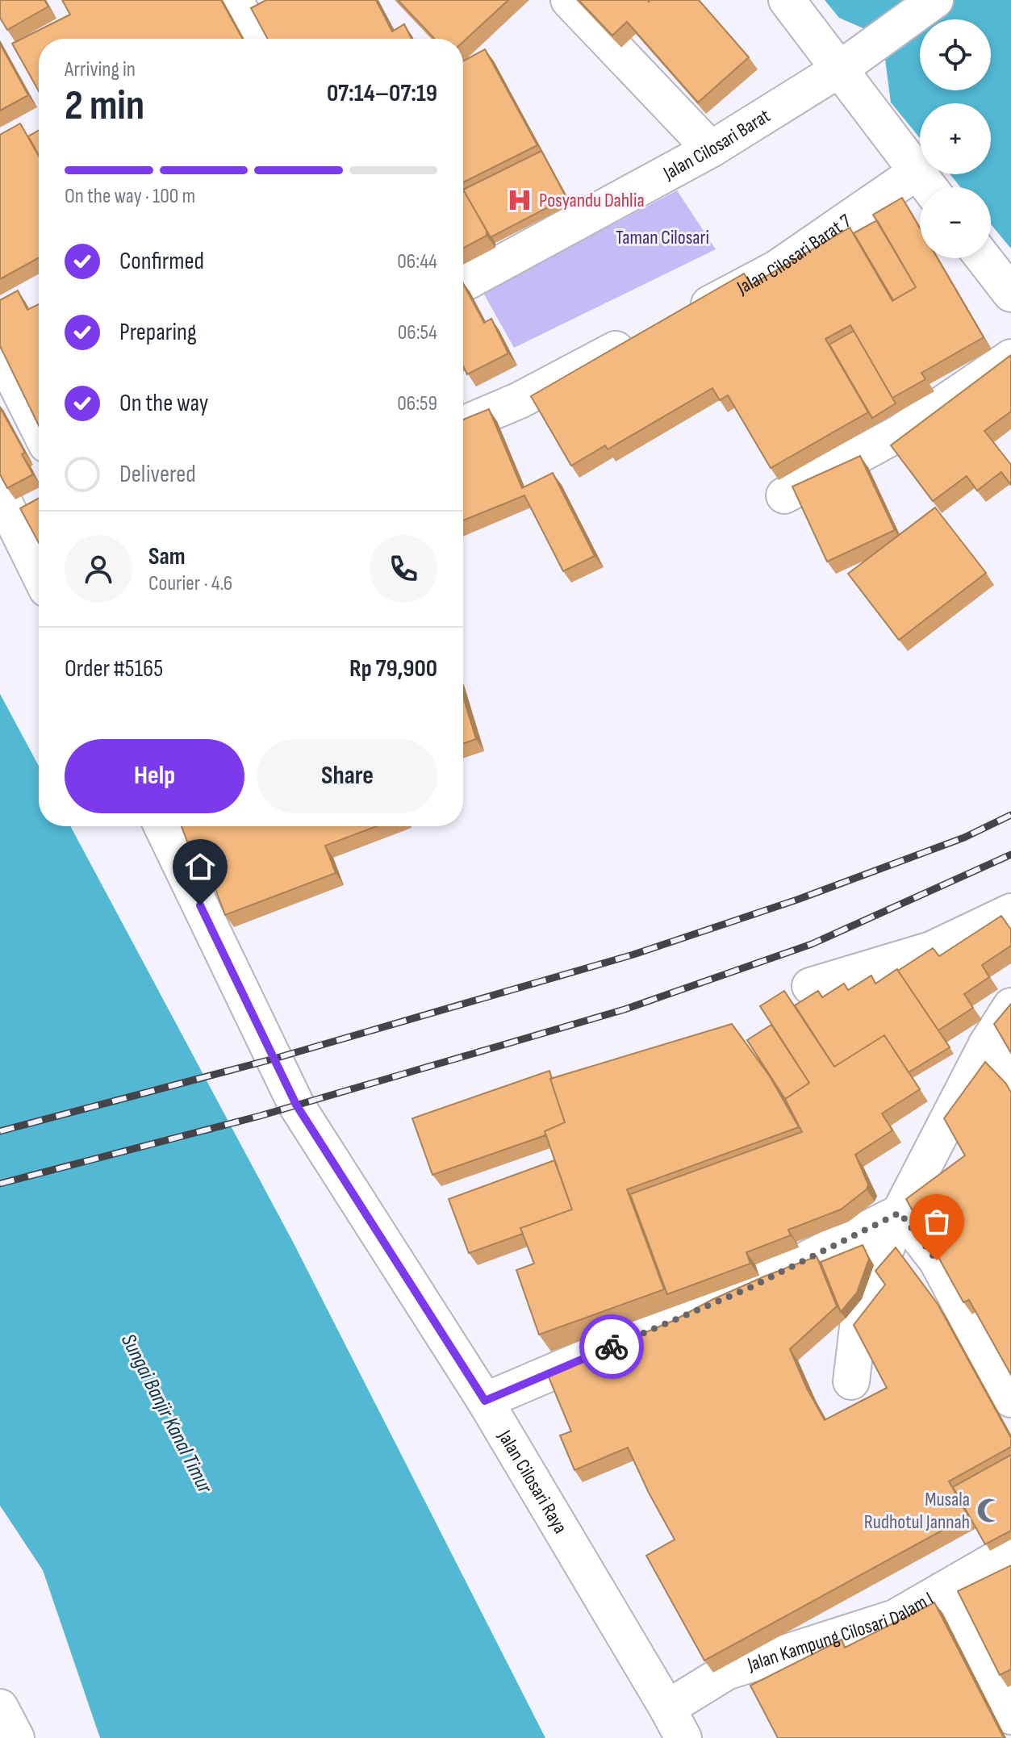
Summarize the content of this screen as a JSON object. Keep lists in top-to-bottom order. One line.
{"streets":{"street":["Jalan Cilosari Barat","Jalan Cilosari Barat 7","Jalan Cilosari Raya","Jalan Kampung Cilosari Dalam I"]},"crossings":[["Jalan Cilosari Raya","Jalan Kampung Cilosari Dalam I"]],"water":["Sungai Banjir Kanal Timur"],"parks":["Taman Cilosari"],"places":{"hospital":["Posyandu Dahlia"],"mosque":["Musala Rudhotul Jannah"]},"page":{"map_buttons":["+","−"],"heading":["2 min","Arriving in","07:14–07:19"],"panel":["Sam","Courier · 4.6","Order #5165","Rp 79,900"],"bar":"On the way · 100 m","list":[["Confirmed","06:44"],["Preparing","06:54"],["On the way","06:59"],"Delivered"],"buttons":["Help","Share"]}}
